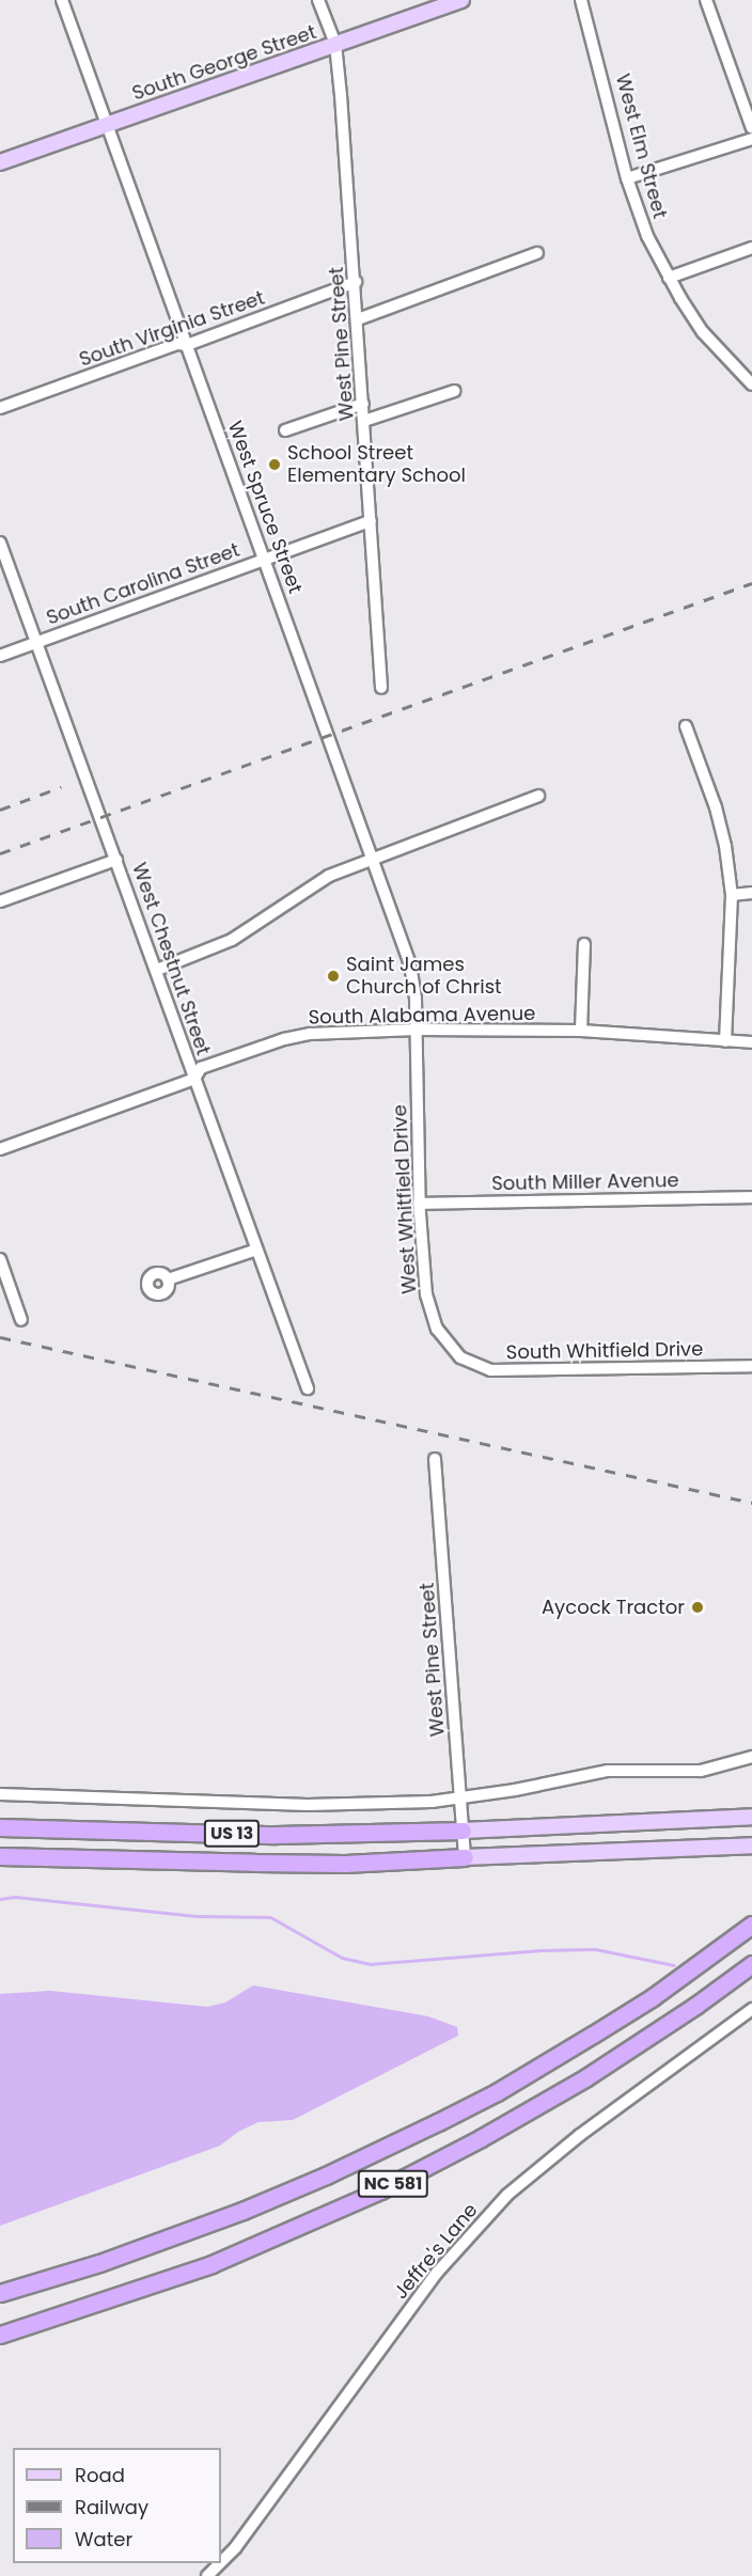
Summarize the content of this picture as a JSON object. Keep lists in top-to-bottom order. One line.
{"streets":{"highway":["US 13","NC 581"],"main road":["South George Street"],"street":["West Elm Street","South Virginia Street","West Pine Street","West Spruce Street","South Carolina Street","West Chestnut Street","South Alabama Avenue","South Miller Avenue","West Whitfield Drive","South Whitfield Drive","Jeffre's Lane"]},"crossings":[["South George Street","West Pine Street"],["South George Street","West Spruce Street"],["South Virginia Street","West Pine Street"],["South Virginia Street","West Spruce Street"],["West Pine Street","South Carolina Street"],["West Pine Street","US 13"],["West Spruce Street","South Carolina Street"],["West Spruce Street","South Alabama Avenue"],["West Spruce Street","West Whitfield Drive"],["South Carolina Street","West Chestnut Street"],["West Chestnut Street","South Alabama Avenue"],["South Alabama Avenue","West Whitfield Drive"],["South Miller Avenue","West Whitfield Drive"],["West Whitfield Drive","South Whitfield Drive"]],"places":["School Street Elementary School","Saint James Church of Christ","Aycock Tractor"],"legend":["Road","Railway","Water"]}
